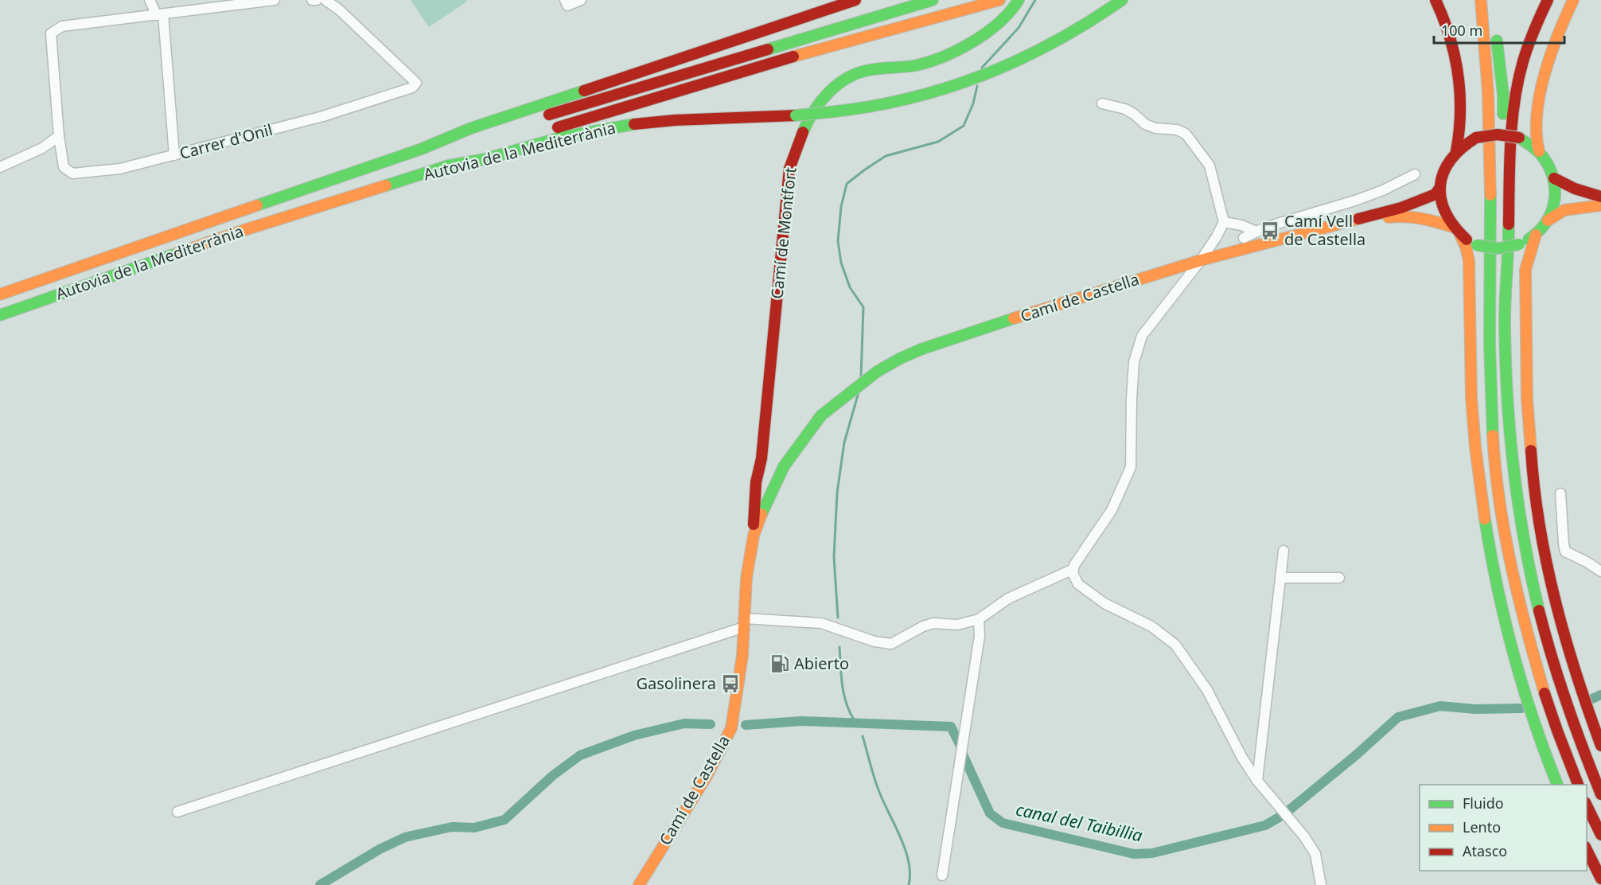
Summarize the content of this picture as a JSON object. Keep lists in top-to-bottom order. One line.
{"streets":{"main road":["Autovia de la Mediterrània","Camí de Montfort","Camí de Castella"],"street":["Carrer d'Onil"]},"crossings":[["Camí de Montfort","Camí de Castella"]],"water":["canal del Taibillia"],"places":{"bus stop":["Camí Vell de Castella","Gasolinera"],"fuel station":["Abierto"]},"legend":["Fluido","Lento","Atasco"],"scale_bar":"100 m"}
